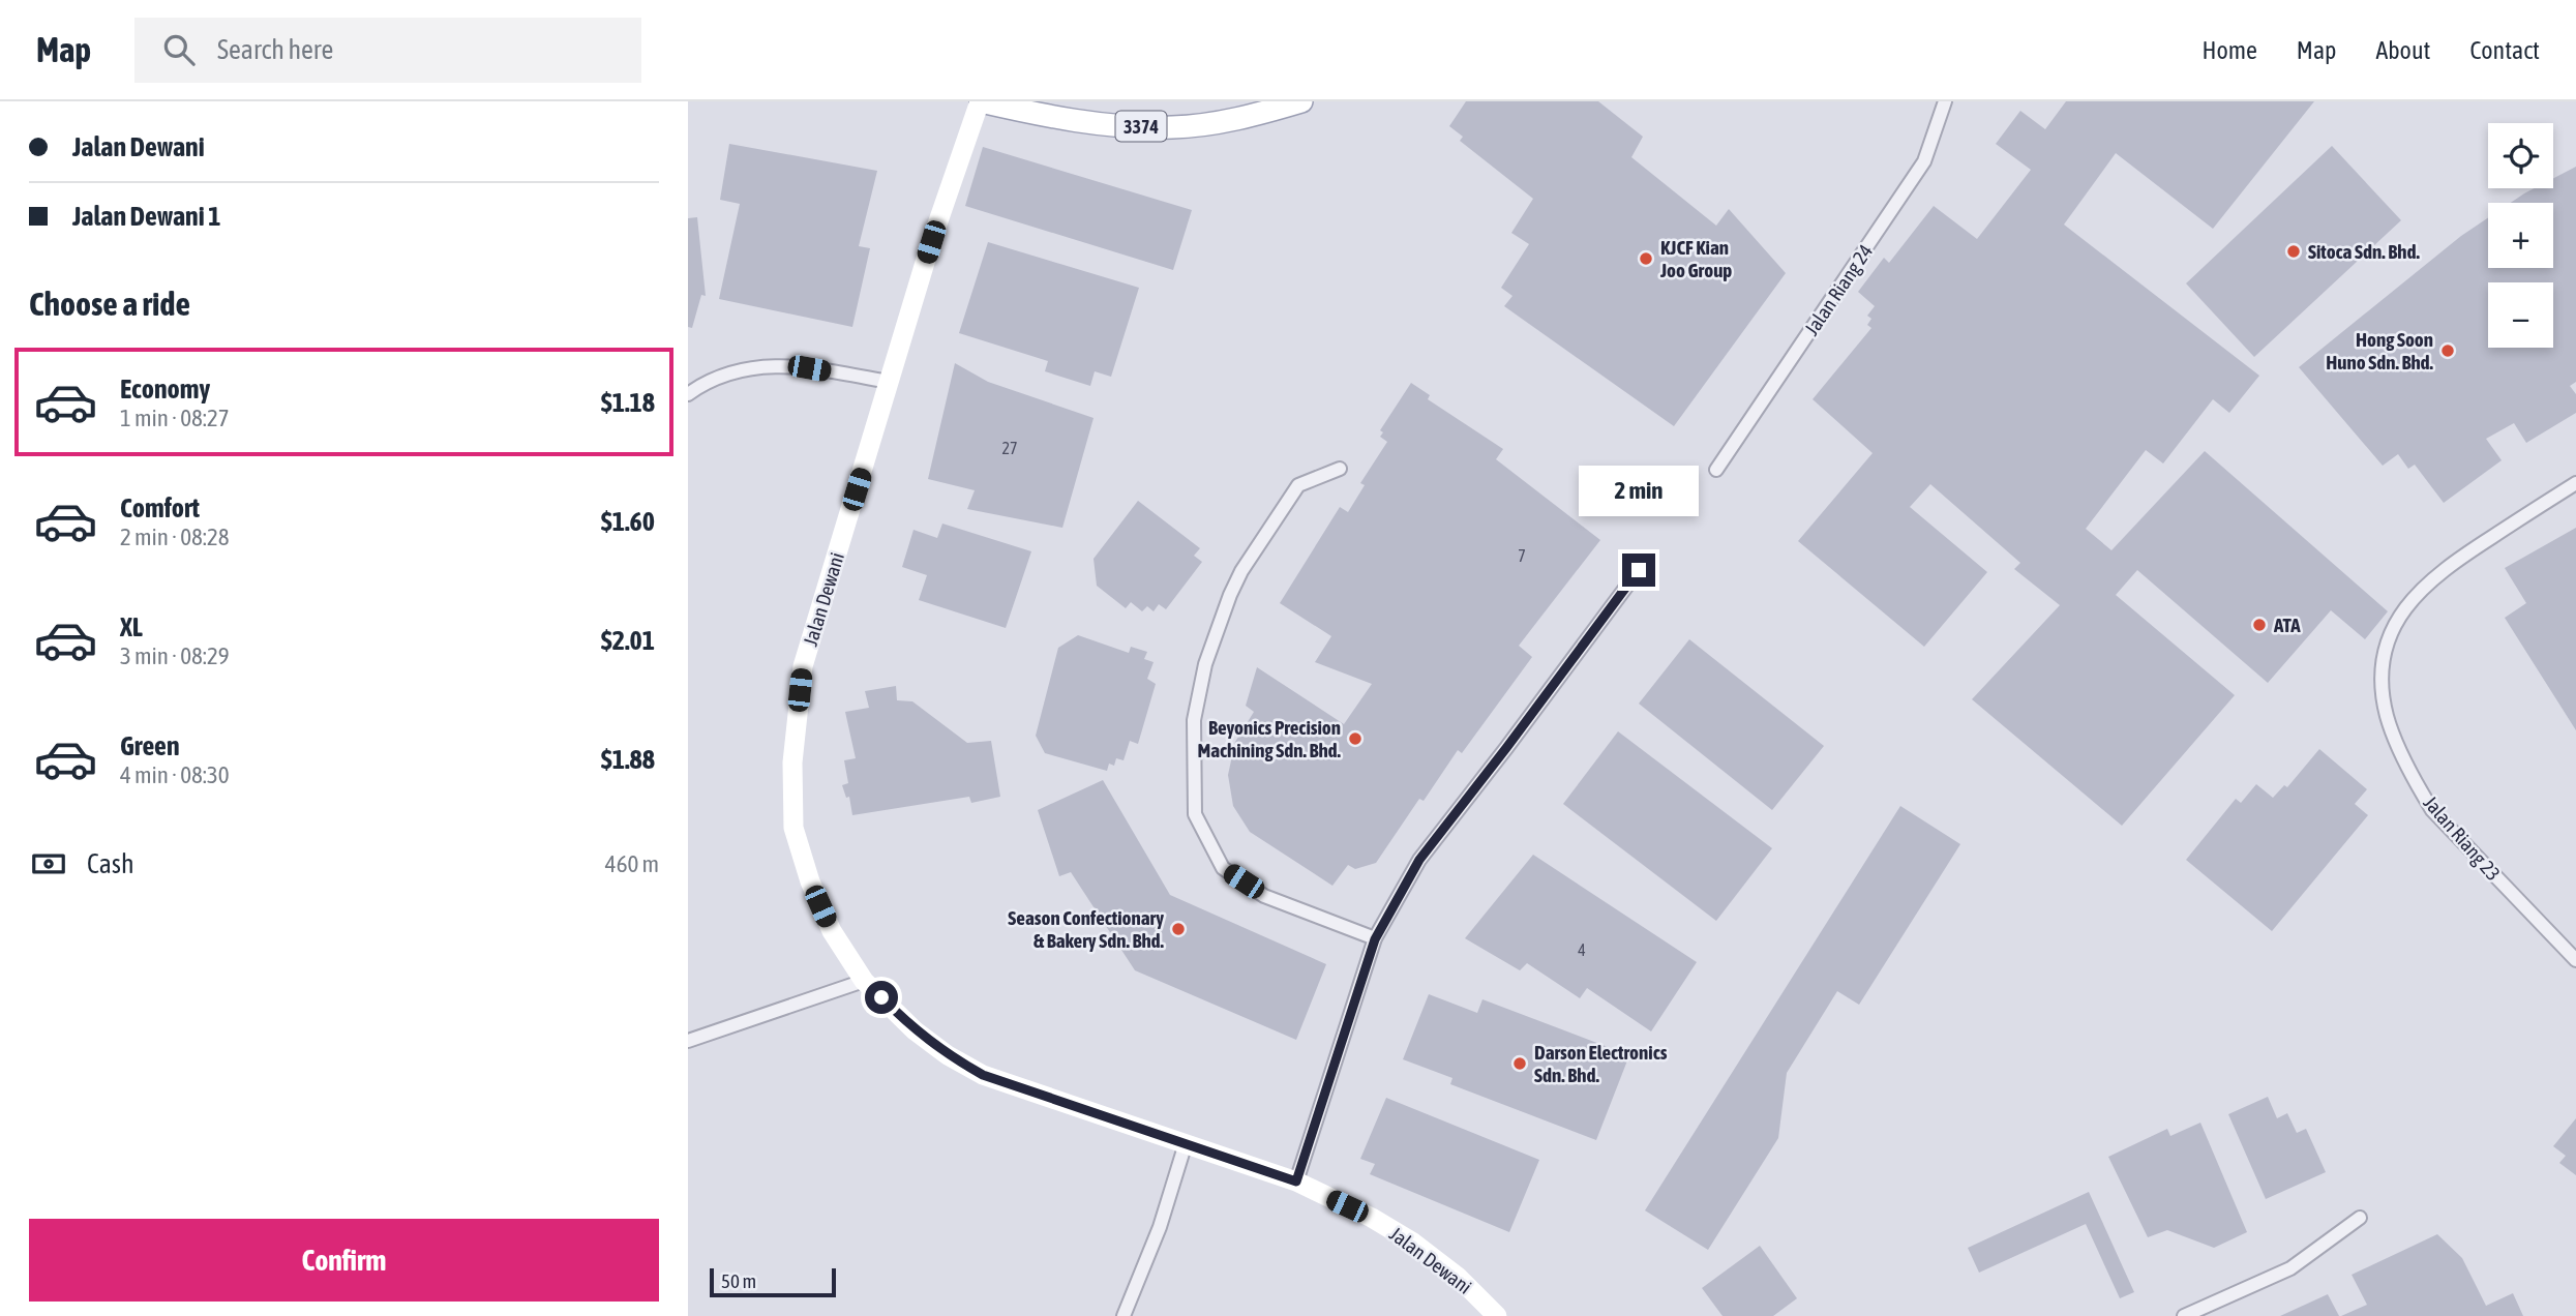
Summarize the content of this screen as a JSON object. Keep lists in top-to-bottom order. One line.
{"streets":{"main road":["3374"],"street":["Jalan Riang 24","Jalan Dewani","Jalan Riang 23"]},"crossings":[["3374","Jalan Dewani"]],"places":["Sitoca Sdn. Bhd.","KJCF Kian Joo Group","Hong Soon Huno Sdn. Bhd.","ATA","Beyonics Precision Machining Sdn. Bhd.","Season Confectionary & Bakery Sdn. Bhd.","Darson Electronics Sdn. Bhd."],"house_numbers":["27","7","4"],"scale_bar":"50 m","page":{"header":"Map","search":"Search here","nav":["Home","Map","About","Contact"],"banner":["Jalan Dewani","Jalan Dewani 1"],"map_buttons":["+","−"],"heading":"Choose a ride","list":[{"name":"Economy","note":"1 min · 08:27","value":"$1.18"},{"name":"Comfort","note":"2 min · 08:28","value":"$1.60"},{"name":"XL","note":"3 min · 08:29","value":"$2.01"},{"name":"Green","note":"4 min · 08:30","value":"$1.88"}],"bubble":"2 min","pay":["Cash","460 m"],"buttons":"Confirm","scale":"50 m"}}
